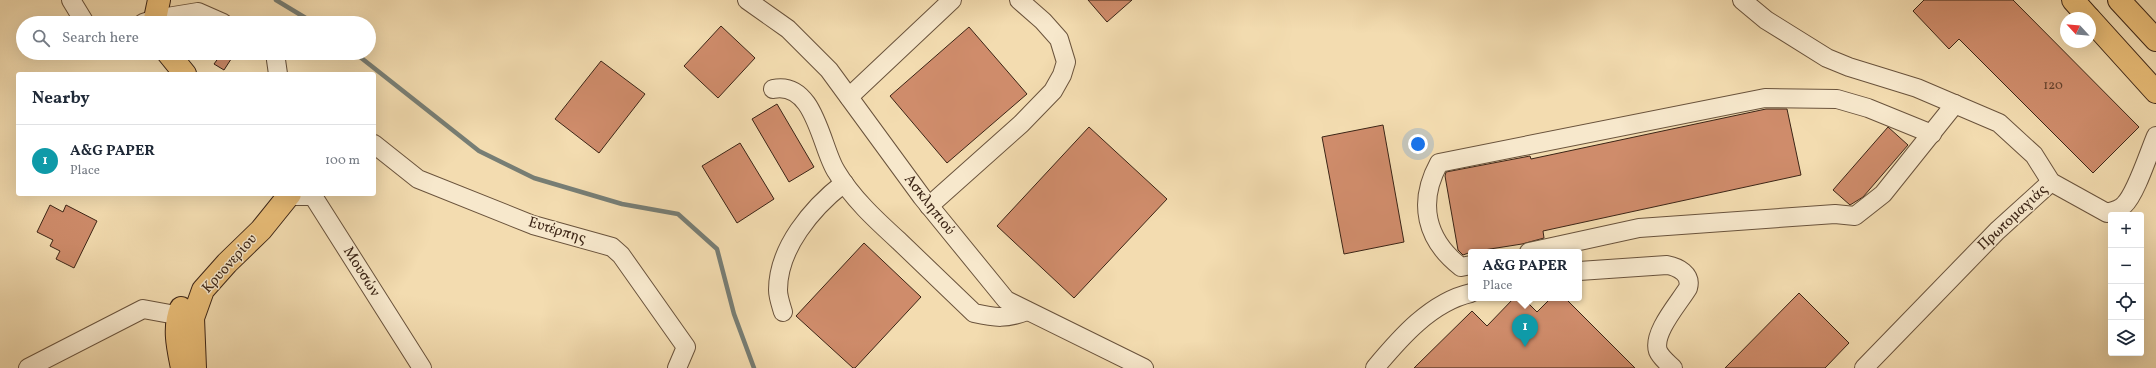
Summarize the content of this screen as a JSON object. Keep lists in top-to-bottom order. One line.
{"streets":{"main road":["Κρυονερίου"],"street":["Ασκληπιού","Πρωτομαγιάς","Ευτέρπης","Μουσών"]},"house_numbers":["120"],"north":"top left","page":{"search":"Search here","heading":"Nearby","list":[{"mark":"1","name":"A&G PAPER","note":"Place","value":"100 m"}],"map_buttons":["+","−"],"popup":["A&G PAPER","Place"],"pins":"1"}}
